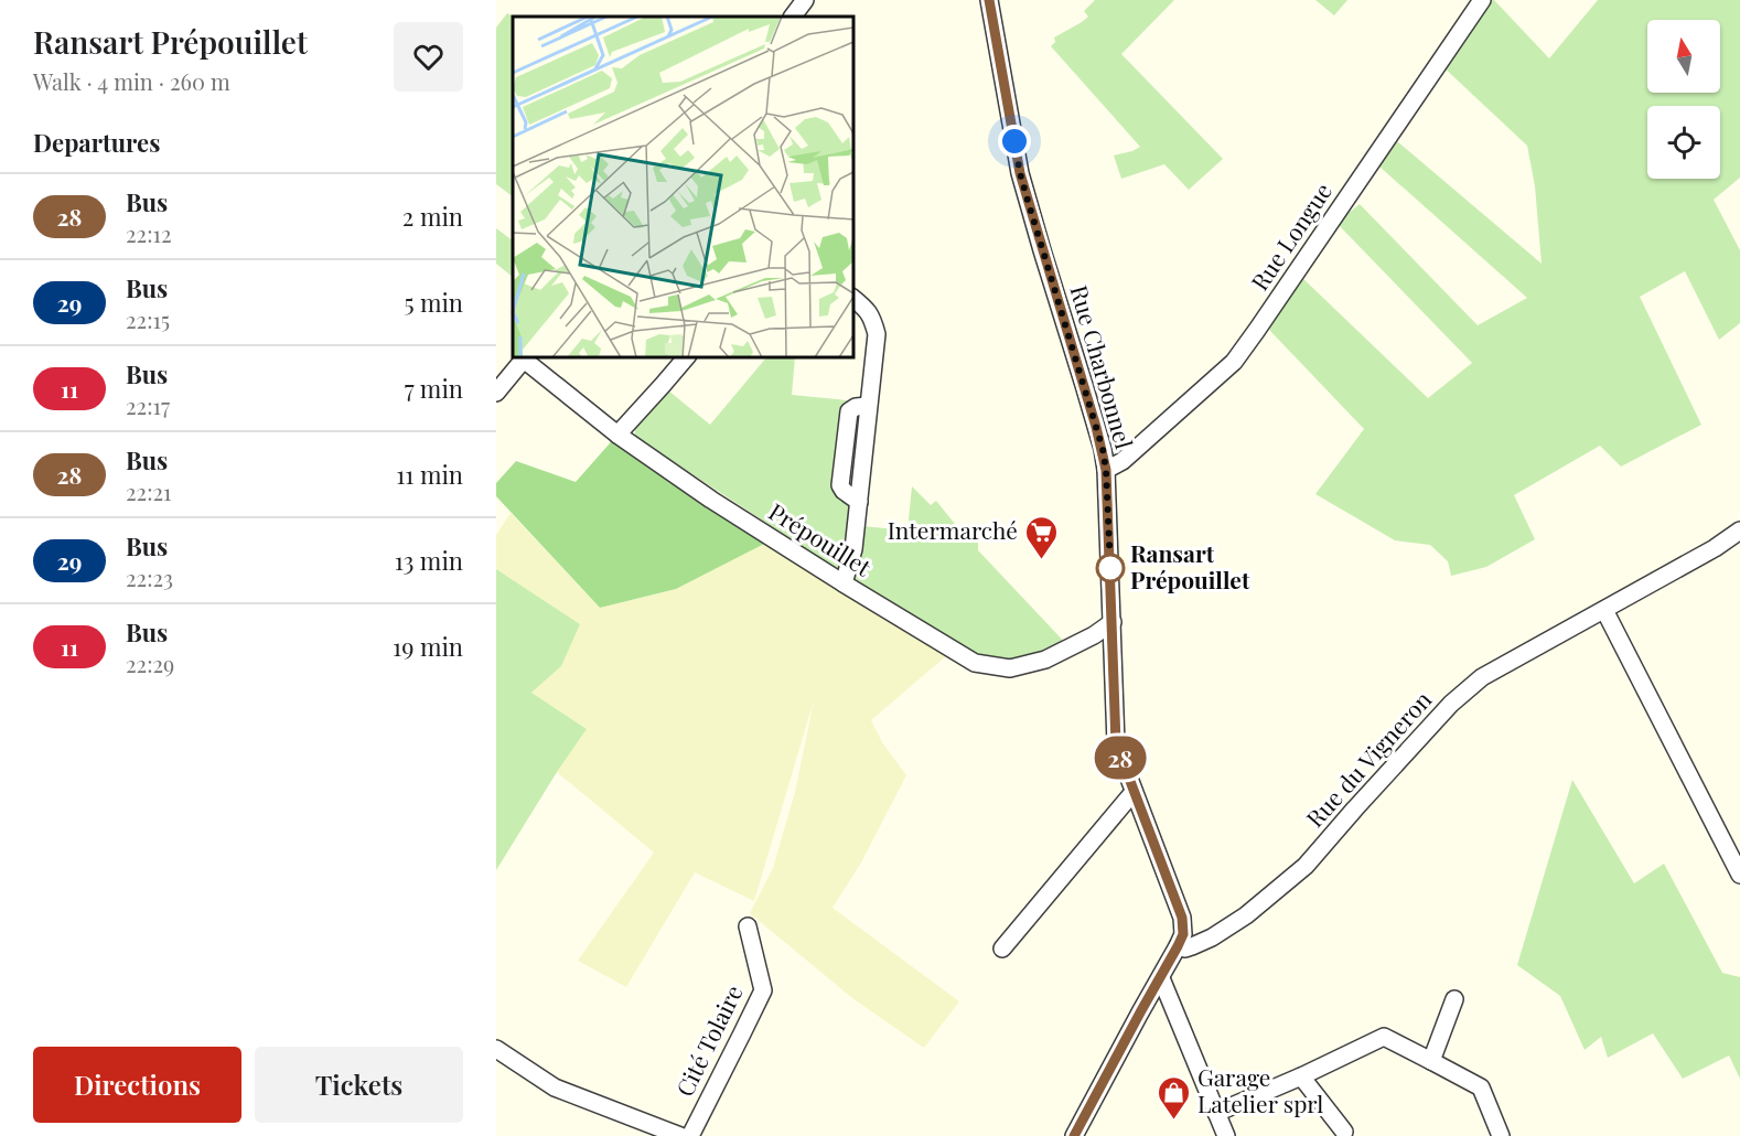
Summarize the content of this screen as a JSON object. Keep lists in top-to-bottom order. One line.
{"streets":{"street":["Rue Longue","Rue Charbonnel","Prépouillet","Rue du Vigneron","Cité Tolaire"]},"crossings":[["Rue Longue","Rue Charbonnel"],["Rue Charbonnel","Prépouillet"],["Rue Charbonnel","Rue du Vigneron"]],"places":{"supermarket":["Intermarché"],"other":["Ransart Prépouillet"],"shop":["Garage Latelier sprl"]},"lines":["bus line 28"],"north":"top","page":{"heading":[["Ransart Prépouillet","Walk · 4 min · 260 m"],"Departures"],"on_map":"28","list":[{"mark":"28","name":"Bus","note":"22:12","value":"2 min"},{"mark":"29","name":"Bus","note":"22:15","value":"5 min"},{"mark":"11","name":"Bus","note":"22:17","value":"7 min"},{"mark":"28","name":"Bus","note":"22:21","value":"11 min"},{"mark":"29","name":"Bus","note":"22:23","value":"13 min"},{"mark":"11","name":"Bus","note":"22:29","value":"19 min"}],"buttons":["Directions","Tickets"]}}
